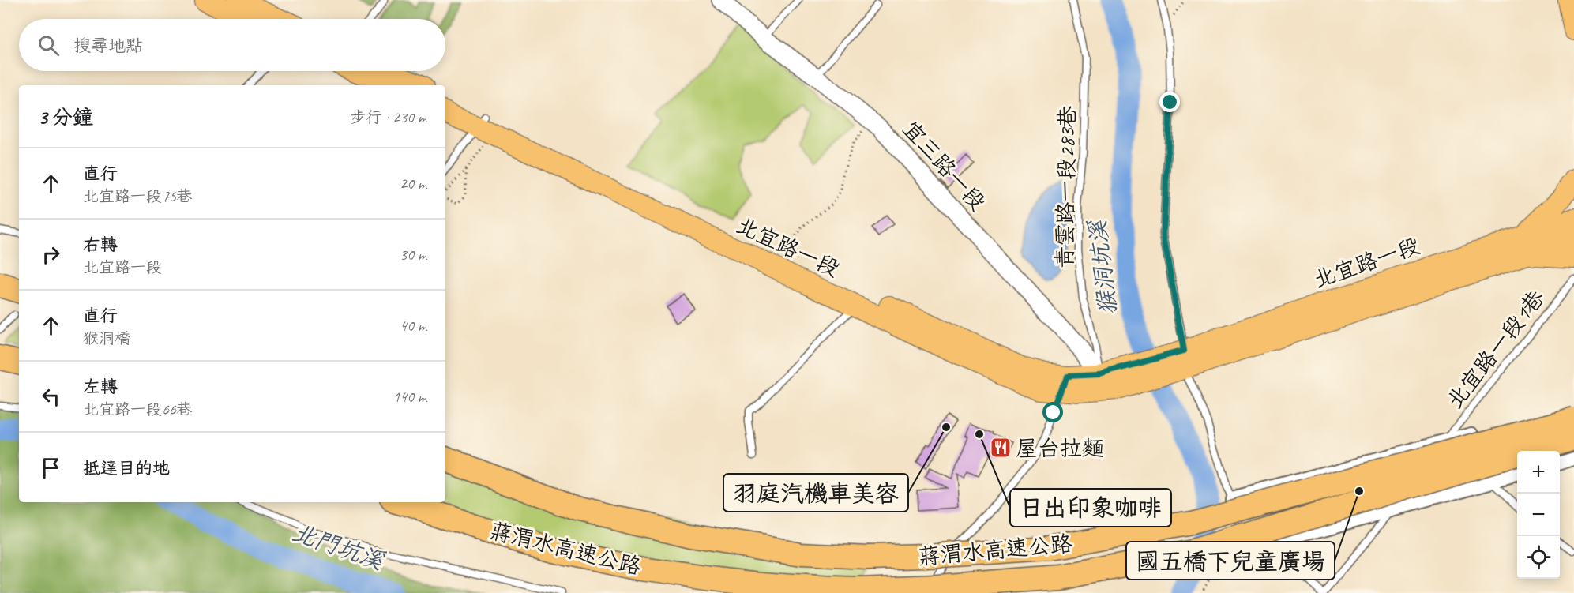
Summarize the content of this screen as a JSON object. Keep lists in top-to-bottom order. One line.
{"streets":{"highway":["蔣渭水高速公路"],"main road":["北宜路一段"],"street":["宜三路一段"],"lane":["青雲路一段283巷","北宜路一段1巷"]},"crossings":[["宜三路一段","青雲路一段283巷"],["宜三路一段","北宜路一段"],["青雲路一段283巷","北宜路一段"]],"water":["猴洞坑溪","北門坑溪"],"places":{"other":["羽庭汽機車美容","日出印象咖啡","國五橋下兒童廣場"],"restaurant":["屋台拉麵"]},"page":{"search":"搜尋地點","heading":["3 分鐘","步行 · 230 m"],"list":[["直行","北宜路一段75巷","20 m"],["右轉","北宜路一段","30 m"],["直行","猴洞橋","40 m"],["左轉","北宜路一段66巷","140 m"],"抵達目的地"],"map_buttons":["+","−"]}}
